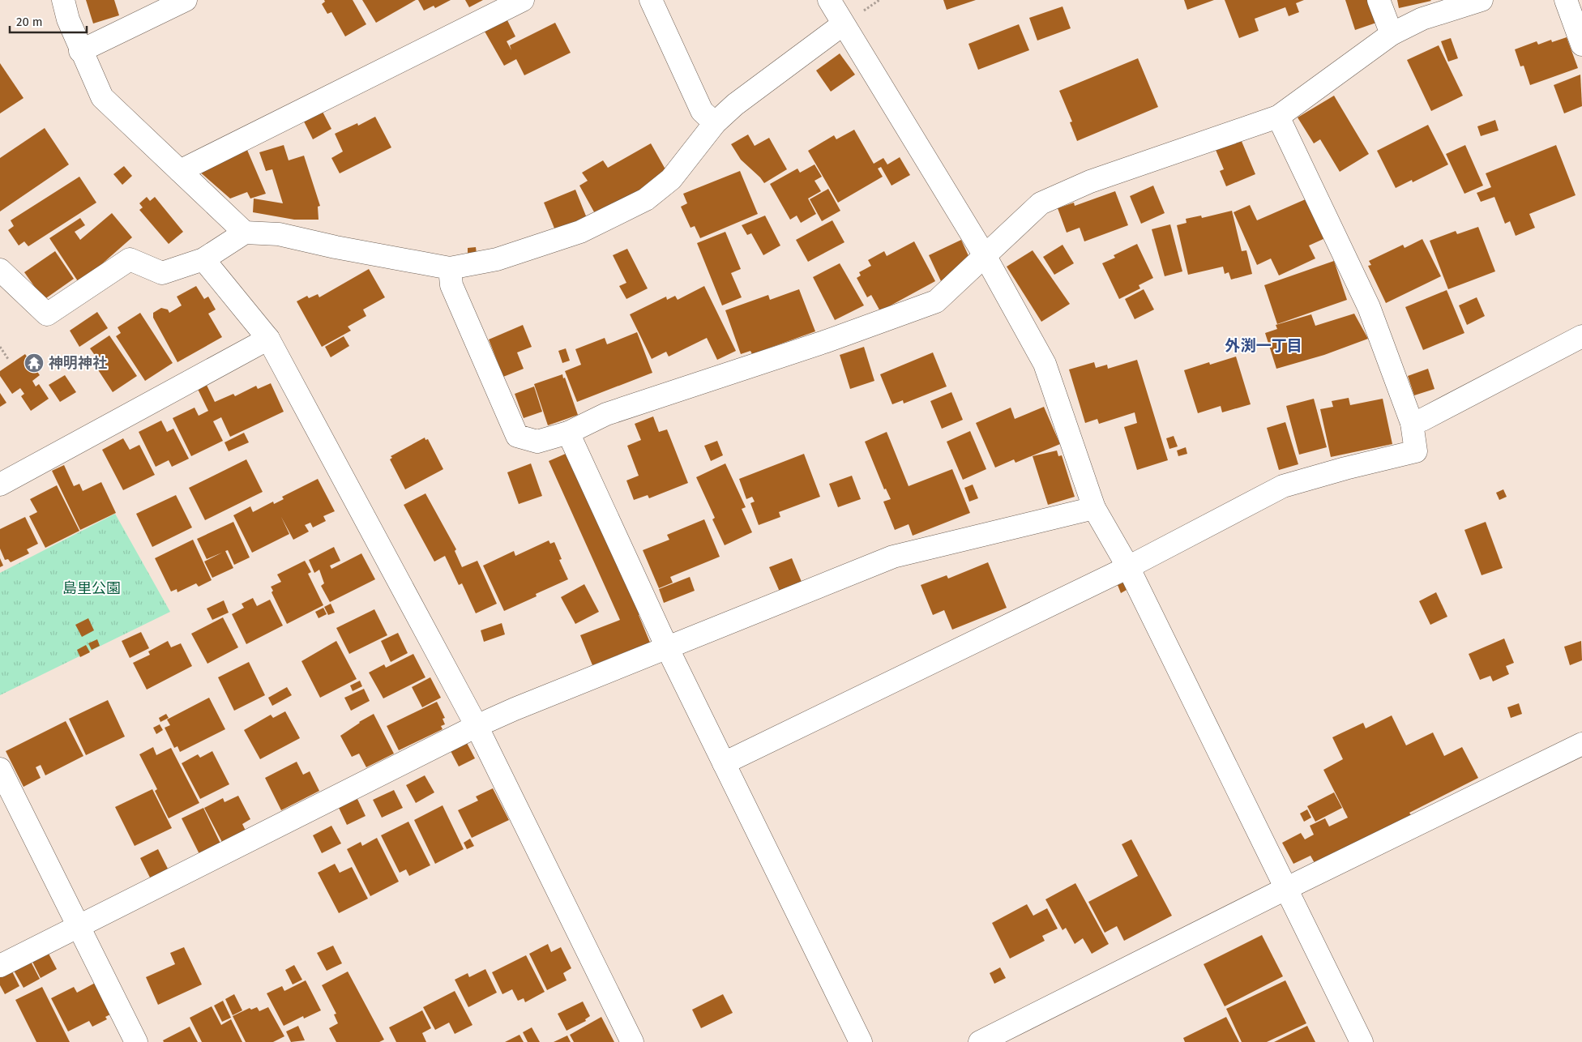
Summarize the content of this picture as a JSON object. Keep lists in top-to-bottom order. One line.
{"districts":["外渕一丁目"],"parks":["島里公園"],"places":{"temple":["神明神社"]},"scale_bar":"20 m"}
